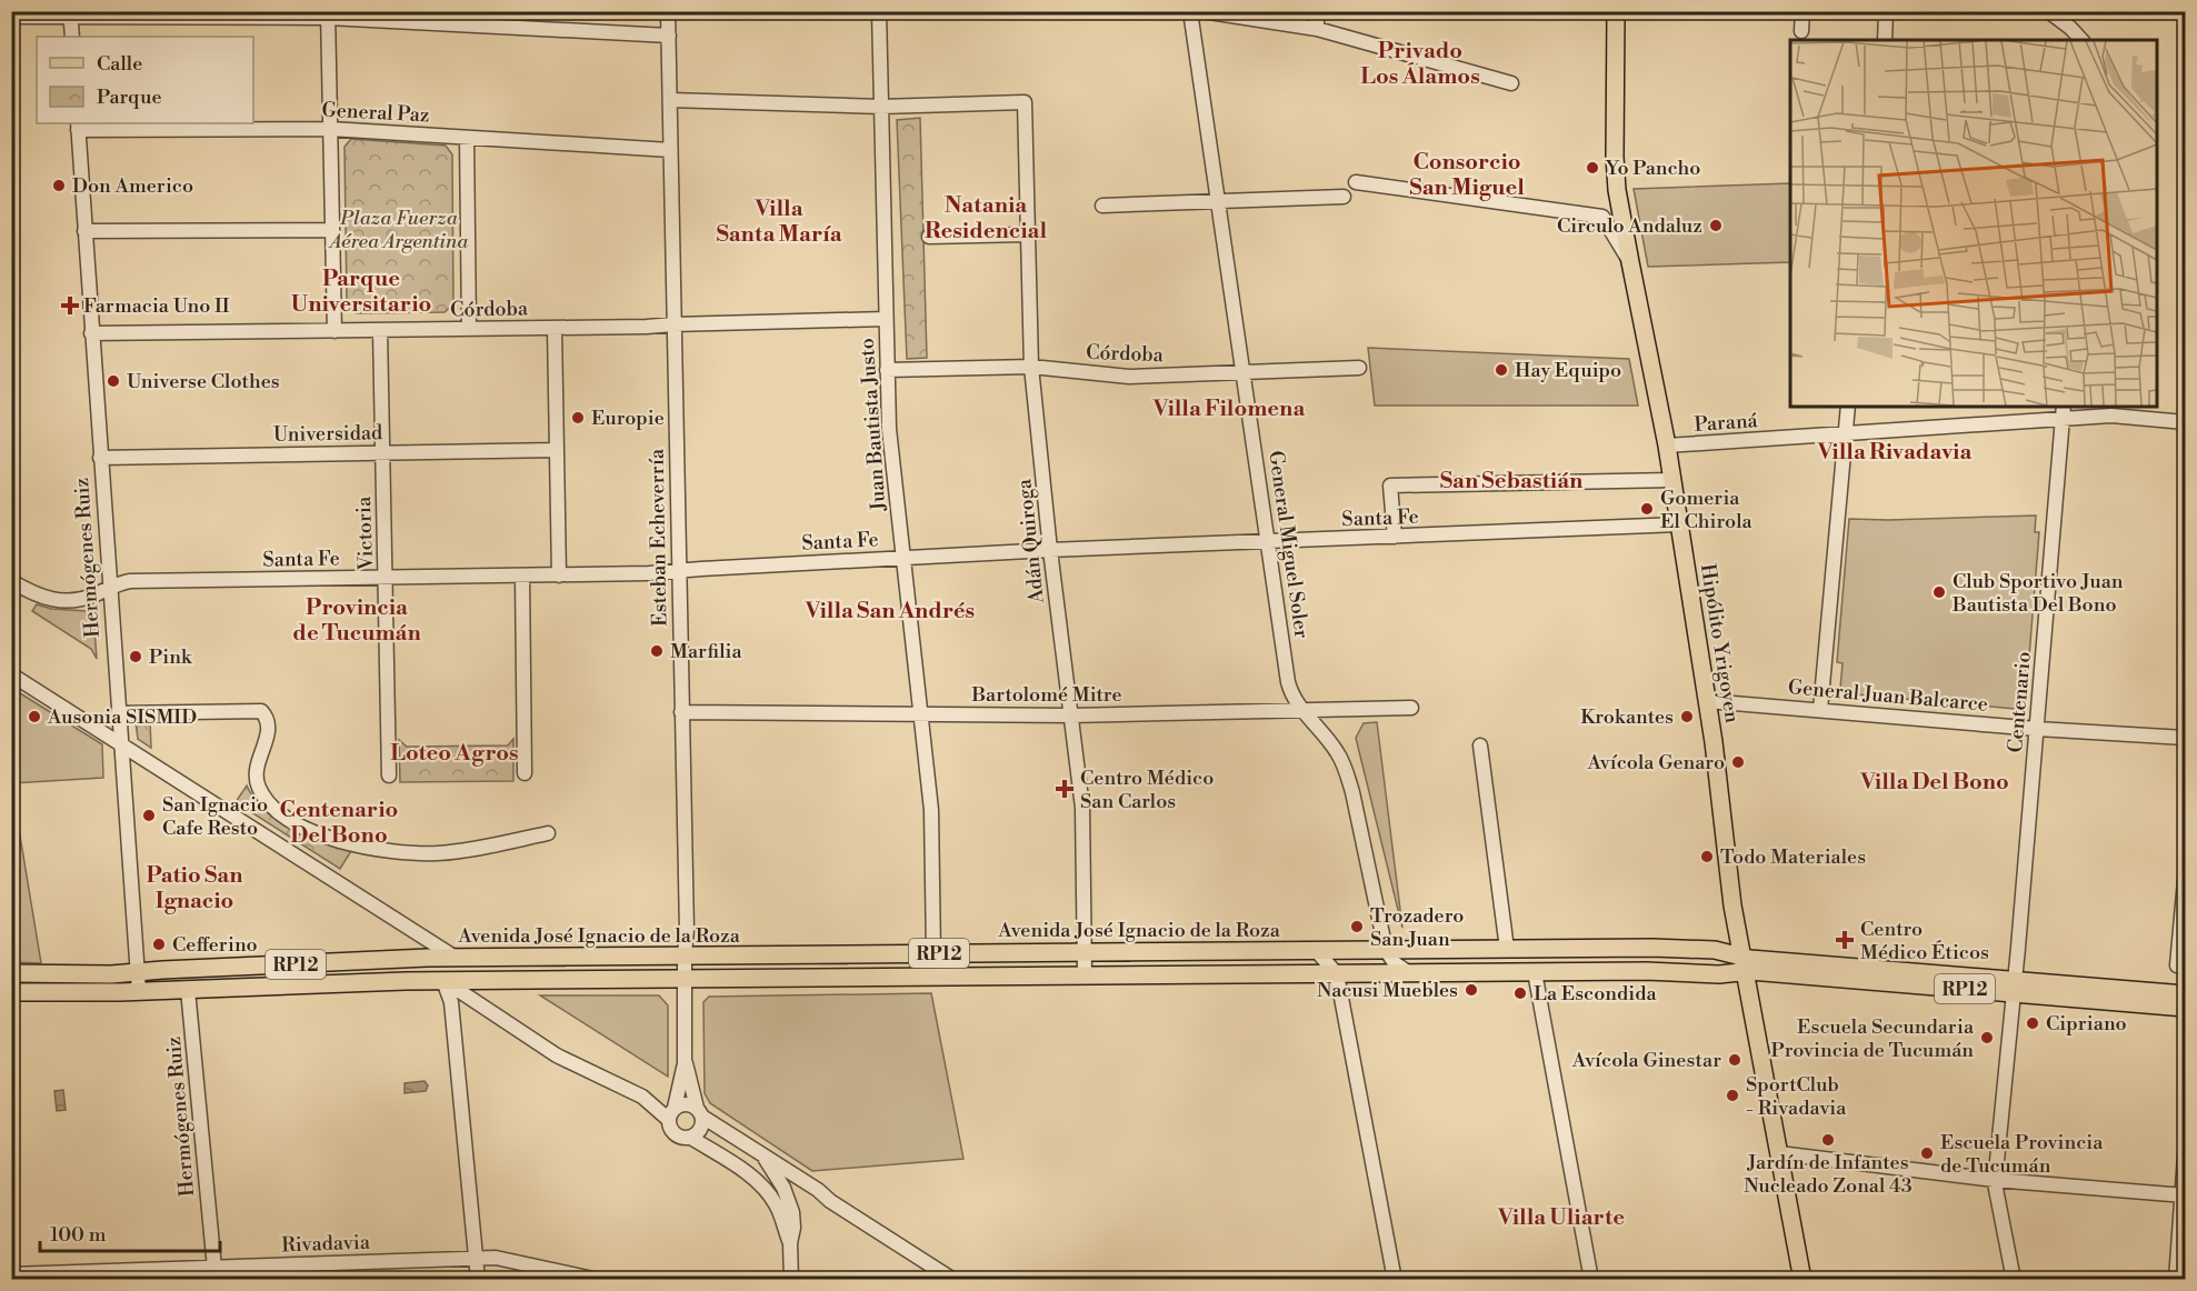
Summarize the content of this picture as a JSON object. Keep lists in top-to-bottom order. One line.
{"streets":{"main road":["Hipólito Yrigoyen","Avenida José Ignacio de la Roza","RP12"],"street":["General Paz","Córdoba","Paraná","Juan Bautista Justo","Universidad","Santa Fe","Victoria","Esteban Echeverría","Adán Quiroga","General Miguel Soler","Hermógenes Ruiz","Bartolomé Mitre","General Juan Balcarce","Centenario","Rivadavia"]},"crossings":[["General Paz","Esteban Echeverría"],["General Paz","Hermógenes Ruiz"],["Córdoba","Juan Bautista Justo"],["Córdoba","Victoria"],["Córdoba","Esteban Echeverría"],["Córdoba","Adán Quiroga"],["Córdoba","General Miguel Soler"],["Córdoba","Hermógenes Ruiz"],["Paraná","Hipólito Yrigoyen"],["Paraná","Centenario"],["Juan Bautista Justo","Santa Fe"],["Juan Bautista Justo","Adán Quiroga"],["Juan Bautista Justo","Bartolomé Mitre"],["Juan Bautista Justo","Avenida José Ignacio de la Roza"],["Universidad","Victoria"],["Universidad","Hermógenes Ruiz"],["Santa Fe","Victoria"],["Santa Fe","Esteban Echeverría"],["Santa Fe","Adán Quiroga"],["Santa Fe","General Miguel Soler"],["Santa Fe","Hermógenes Ruiz"],["Santa Fe","Hipólito Yrigoyen"],["Esteban Echeverría","Bartolomé Mitre"],["Esteban Echeverría","Avenida José Ignacio de la Roza"],["Adán Quiroga","Bartolomé Mitre"],["Adán Quiroga","Avenida José Ignacio de la Roza"],["General Miguel Soler","Bartolomé Mitre"],["General Miguel Soler","Avenida José Ignacio de la Roza"],["Hermógenes Ruiz","Avenida José Ignacio de la Roza"],["Hermógenes Ruiz","Rivadavia"],["Hipólito Yrigoyen","General Juan Balcarce"],["Hipólito Yrigoyen","Avenida José Ignacio de la Roza"],["General Juan Balcarce","Centenario"],["Centenario","Avenida José Ignacio de la Roza"]],"districts":["Privado Los Álamos","Consorcio San Miguel","Natania Residencial","Villa Santa María","Parque Universitario","Villa Filomena","Villa Rivadavia","San Sebastián","Provincia de Tucumán","Villa San Andrés","Loteo Agros","Villa Del Bono","Centenario Del Bono","Patio San Ignacio","Villa Uliarte"],"parks":["Plaza Fuerza Aérea Argentina"],"places":{"other":["Yo Pancho","Don Americo","Circulo Andaluz","Hay Equipo","Universe Clothes","Europie","Gomeria El Chirola","Club Sportivo Juan Bautista Del Bono","Marfilia","Pink","Ausonia SISMID","Krokantes","Avícola Genaro","San Ignacio Cafe Resto","Todo Materiales","Trozadero San Juan","Cefferino","Nacusi Muebles","La Escondida","Cipriano","Escuela Secundaria Provincia de Tucumán","Avícola Ginestar","SportClub - Rivadavia","Jardín de Infantes Nucleado Zonal 43","Escuela Provincia de Tucumán"],"health":["Farmacia Uno II","Centro Médico San Carlos","Centro Médico Éticos"]},"legend":["Calle","Parque"],"scale_bar":"100 m"}
